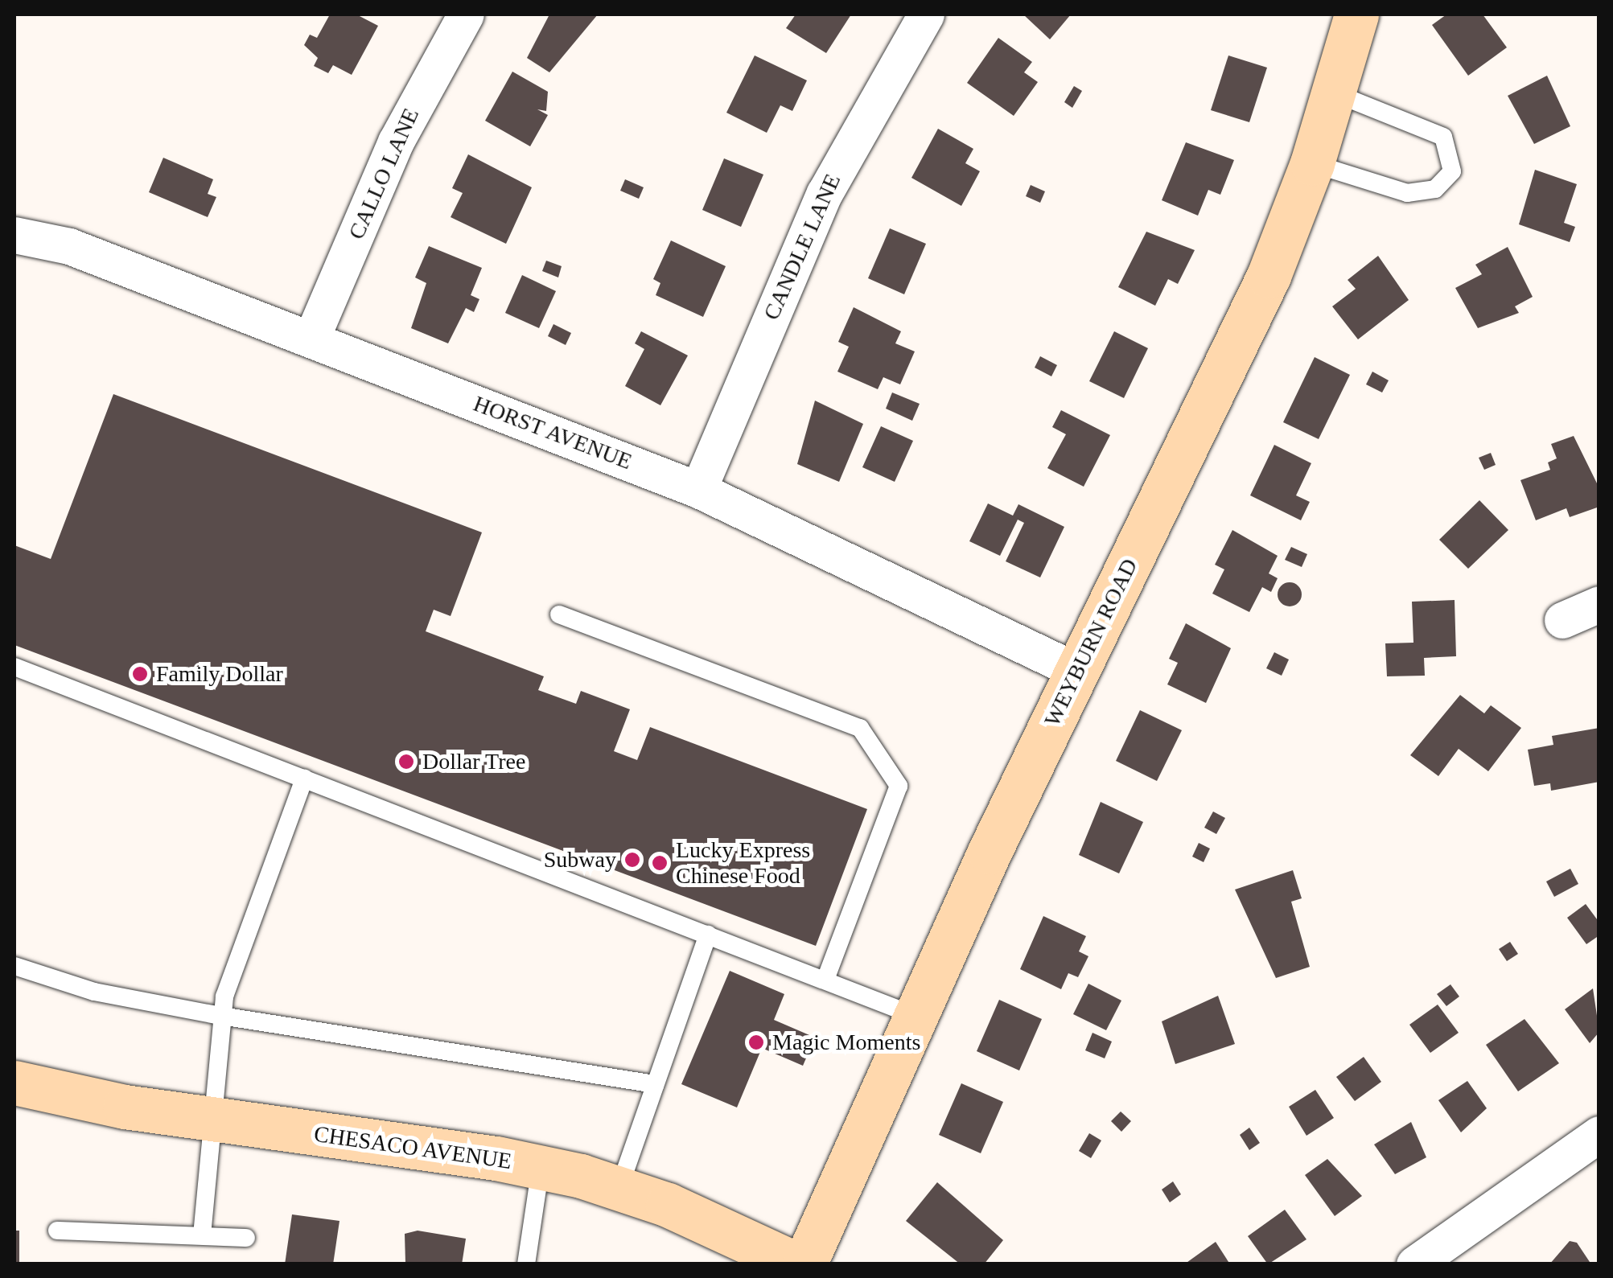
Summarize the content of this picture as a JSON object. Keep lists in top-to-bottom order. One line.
{"streets":{"street":["CALLO LANE","CANDLE LANE","HORST AVENUE","WEYBURN ROAD","CHESACO AVENUE"]},"crossings":[["CALLO LANE","HORST AVENUE"],["CANDLE LANE","HORST AVENUE"],["HORST AVENUE","WEYBURN ROAD"]],"places":["Family Dollar","Dollar Tree","Subway","Lucky Express Chinese Food","Magic Moments"]}
